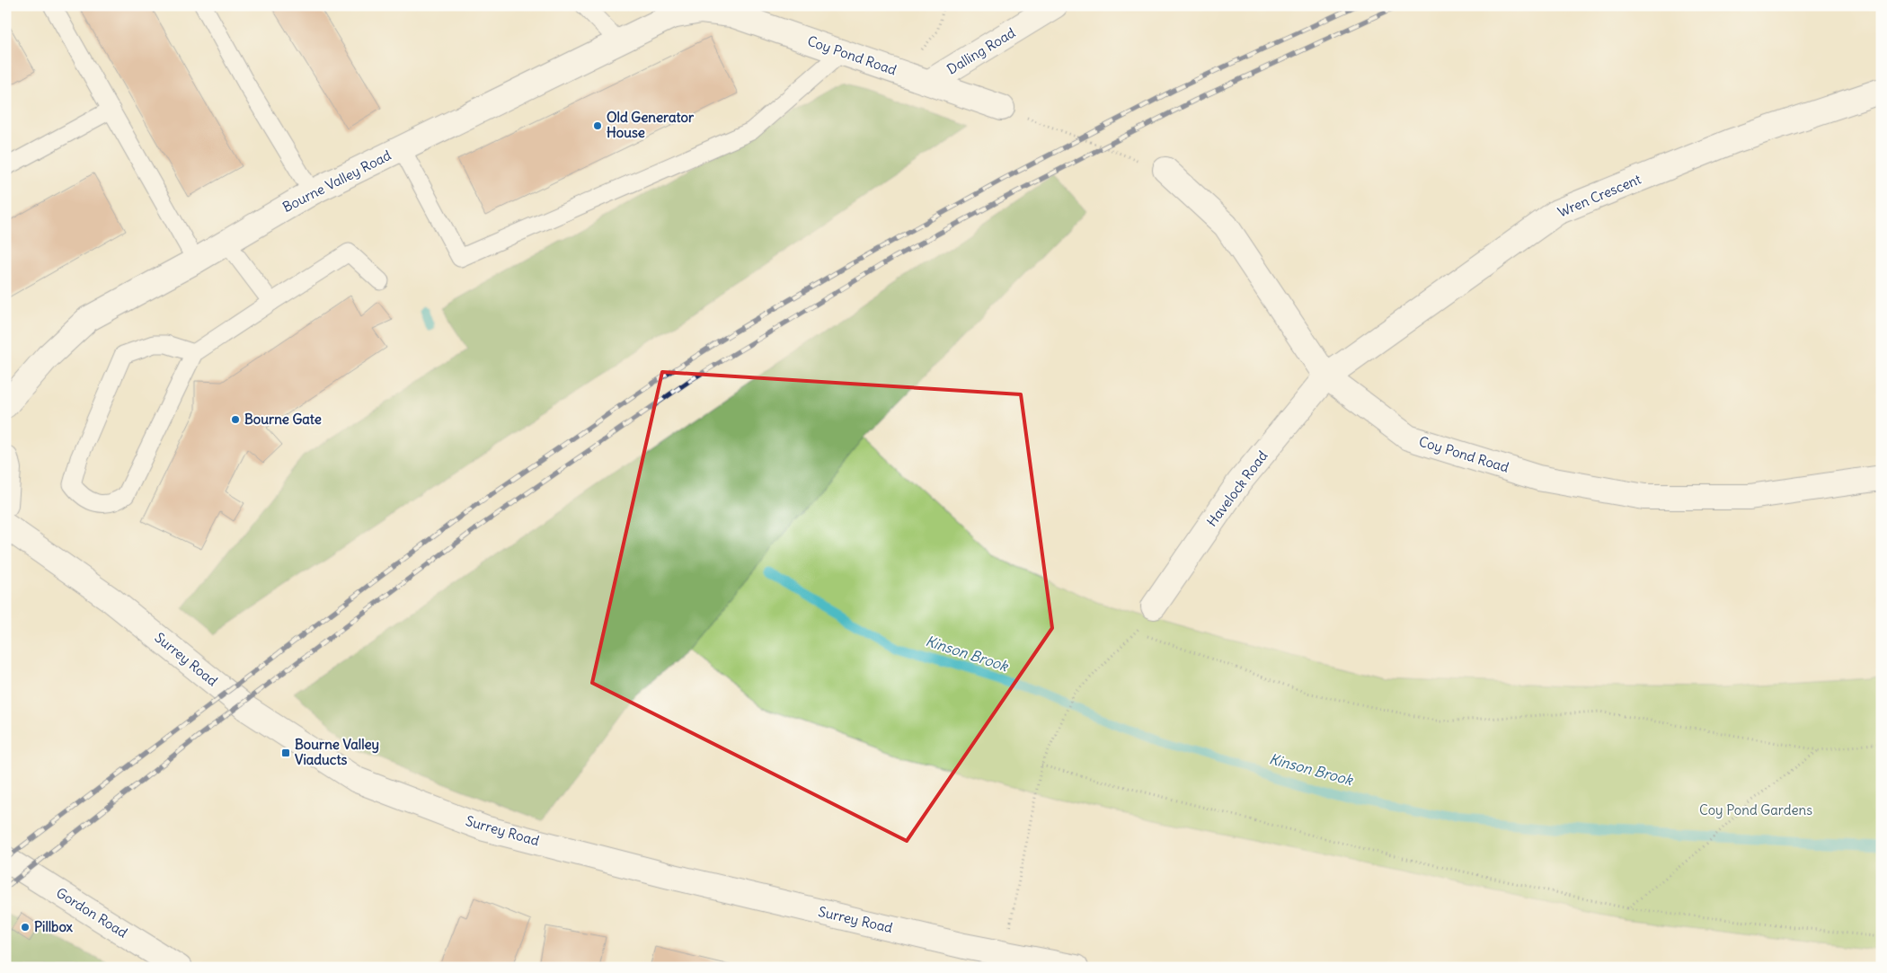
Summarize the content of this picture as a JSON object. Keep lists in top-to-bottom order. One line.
{"streets":{"street":["Dalling Road","Coy Pond Road","Bourne Valley Road","Wren Crescent","Havelock Road","Surrey Road","Gordon Road"]},"crossings":[["Dalling Road","Coy Pond Road"],["Coy Pond Road","Bourne Valley Road"],["Coy Pond Road","Wren Crescent"],["Coy Pond Road","Havelock Road"],["Wren Crescent","Havelock Road"]],"water":["Kinson Brook"],"parks":["Coy Pond Gardens"],"places":{"other":["Old Generator House","Bourne Gate","Pillbox"],"transit":["Bourne Valley Viaducts"]}}
